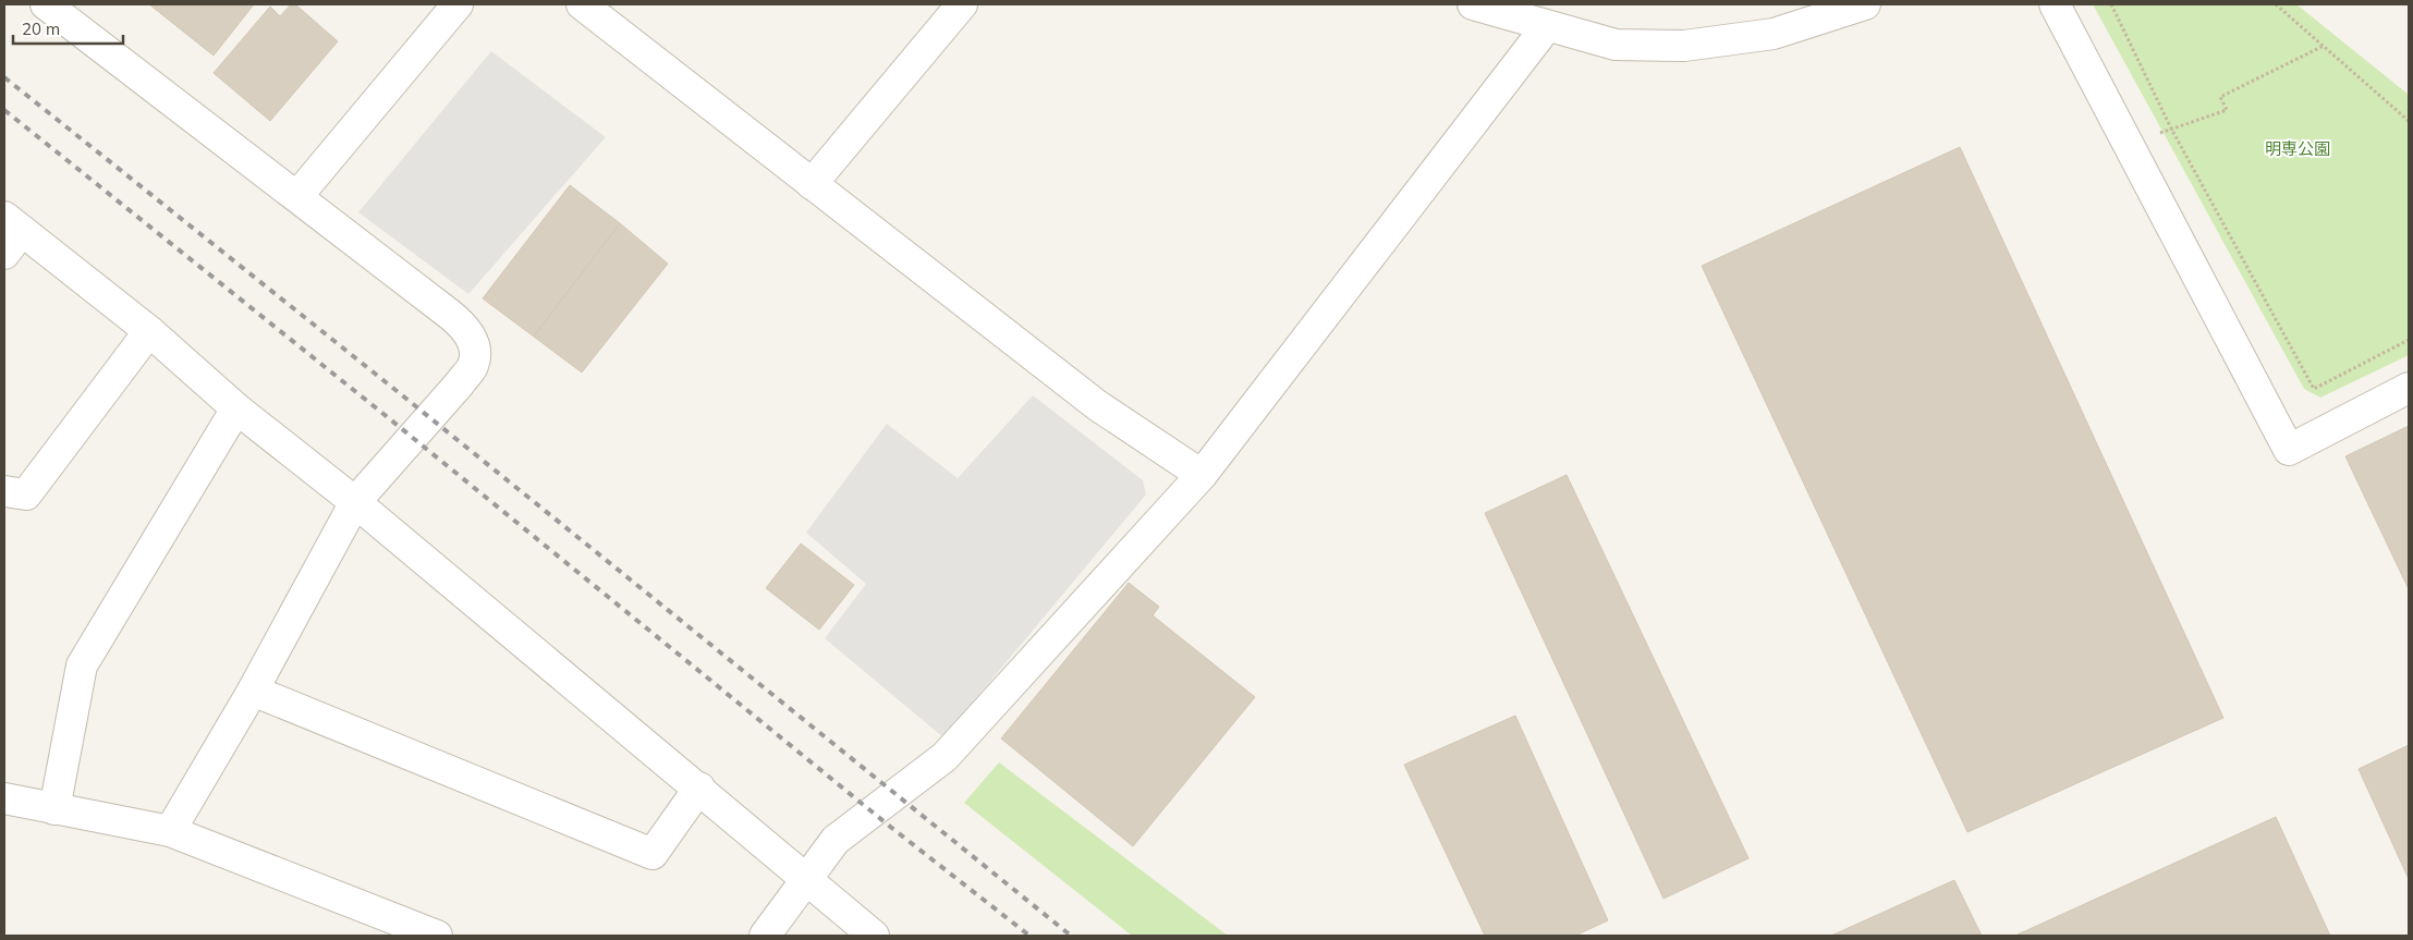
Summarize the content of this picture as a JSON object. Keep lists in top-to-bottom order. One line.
{"parks":["明専公園"],"scale_bar":"20 m"}
